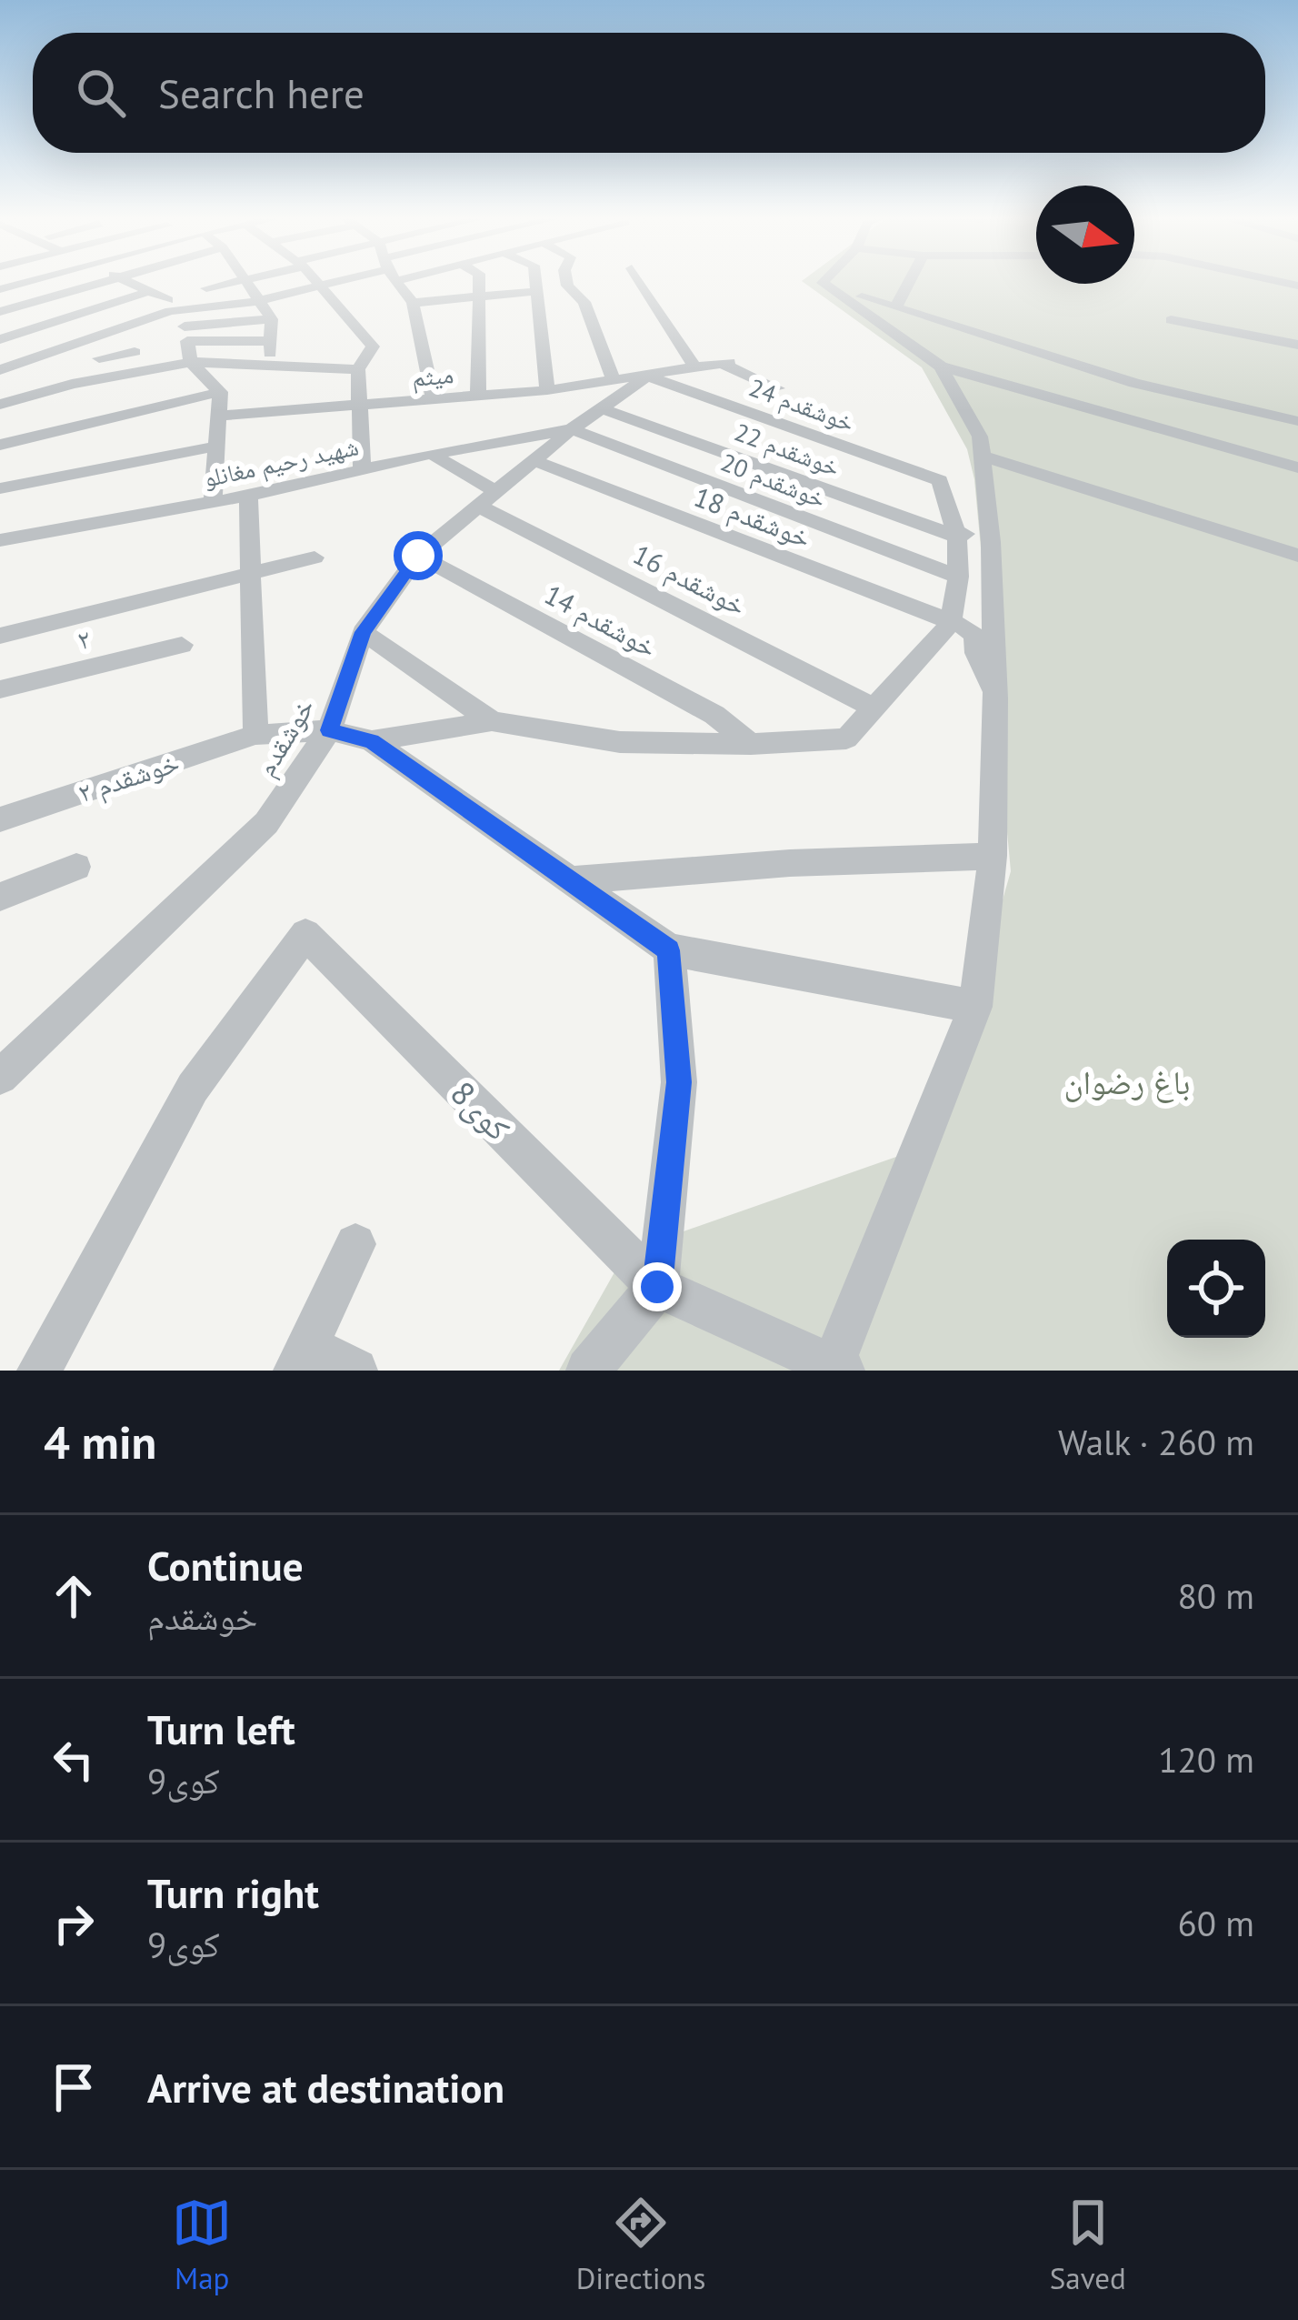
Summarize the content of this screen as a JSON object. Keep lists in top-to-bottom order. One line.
{"streets":{"street":["میثم","خوشقدم 24","خوشقدم 22","شهید رحیم مغانلو","خوشقدم 20","خوشقدم 18","خوشقدم 16","خوشقدم 14","۲","خوشقدم","۲ خوشقدم","کوی8"]},"crossings":[["میثم","خوشقدم 24"],["میثم","خوشقدم"],["خوشقدم 24","خوشقدم 22"],["خوشقدم 24","خوشقدم"],["خوشقدم 22","خوشقدم"],["شهید رحیم مغانلو","خوشقدم 20"],["شهید رحیم مغانلو","خوشقدم 16"],["شهید رحیم مغانلو","خوشقدم"],["خوشقدم 20","خوشقدم"],["خوشقدم 18","خوشقدم"],["خوشقدم 16","خوشقدم"],["خوشقدم 14","خوشقدم"],["خوشقدم","۲ خوشقدم"]],"parks":["باغ رضوان"],"north":"right","page":{"search":"Search here","heading":["4 min","Walk · 260 m"],"list":[["Continue","خوشقدم","80 m"],["Turn left","کوی9","120 m"],["Turn right","کوی9","60 m"],"Arrive at destination"],"nav":["Map","Directions","Saved"]}}
